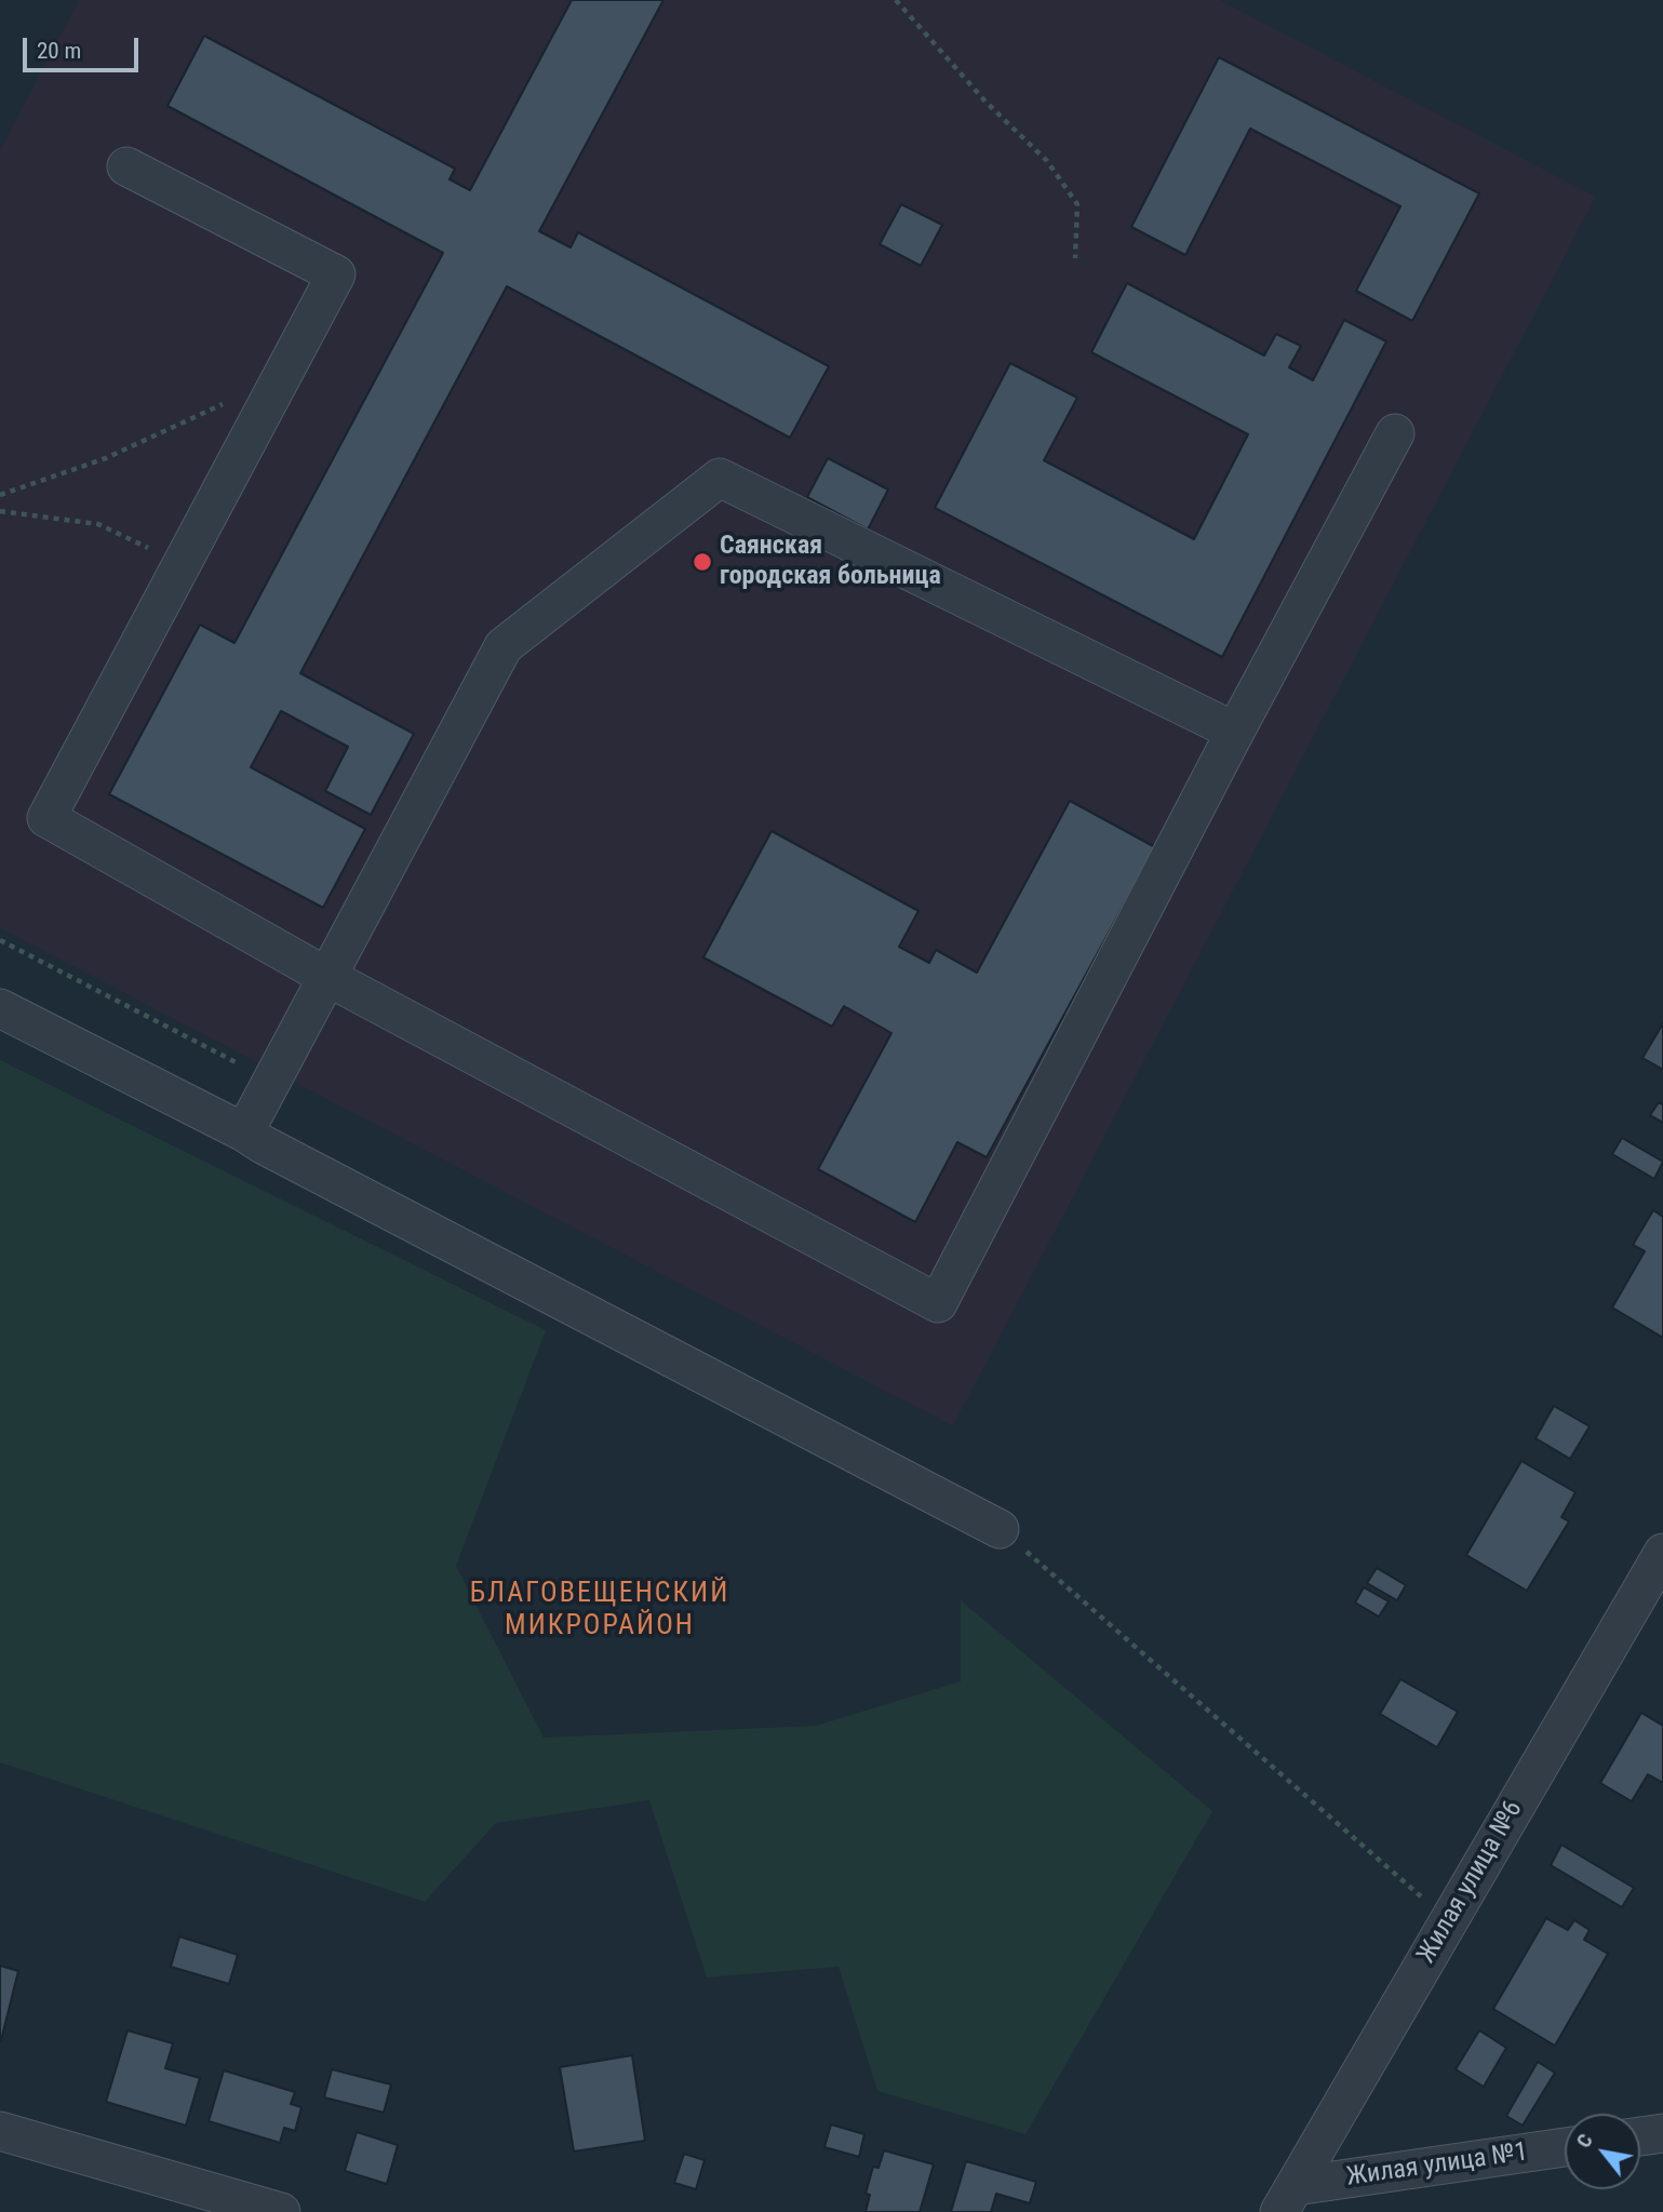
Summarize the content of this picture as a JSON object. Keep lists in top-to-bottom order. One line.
{"streets":{"lane":["Жилая улица №6","Жилая улица №1"]},"crossings":[["Жилая улица №6","Жилая улица №1"]],"districts":["БЛАГОВЕЩЕНСКИЙ МИКРОРАЙОН"],"places":["Саянская городская больница"],"scale_bar":"20 m","north":"top left"}
